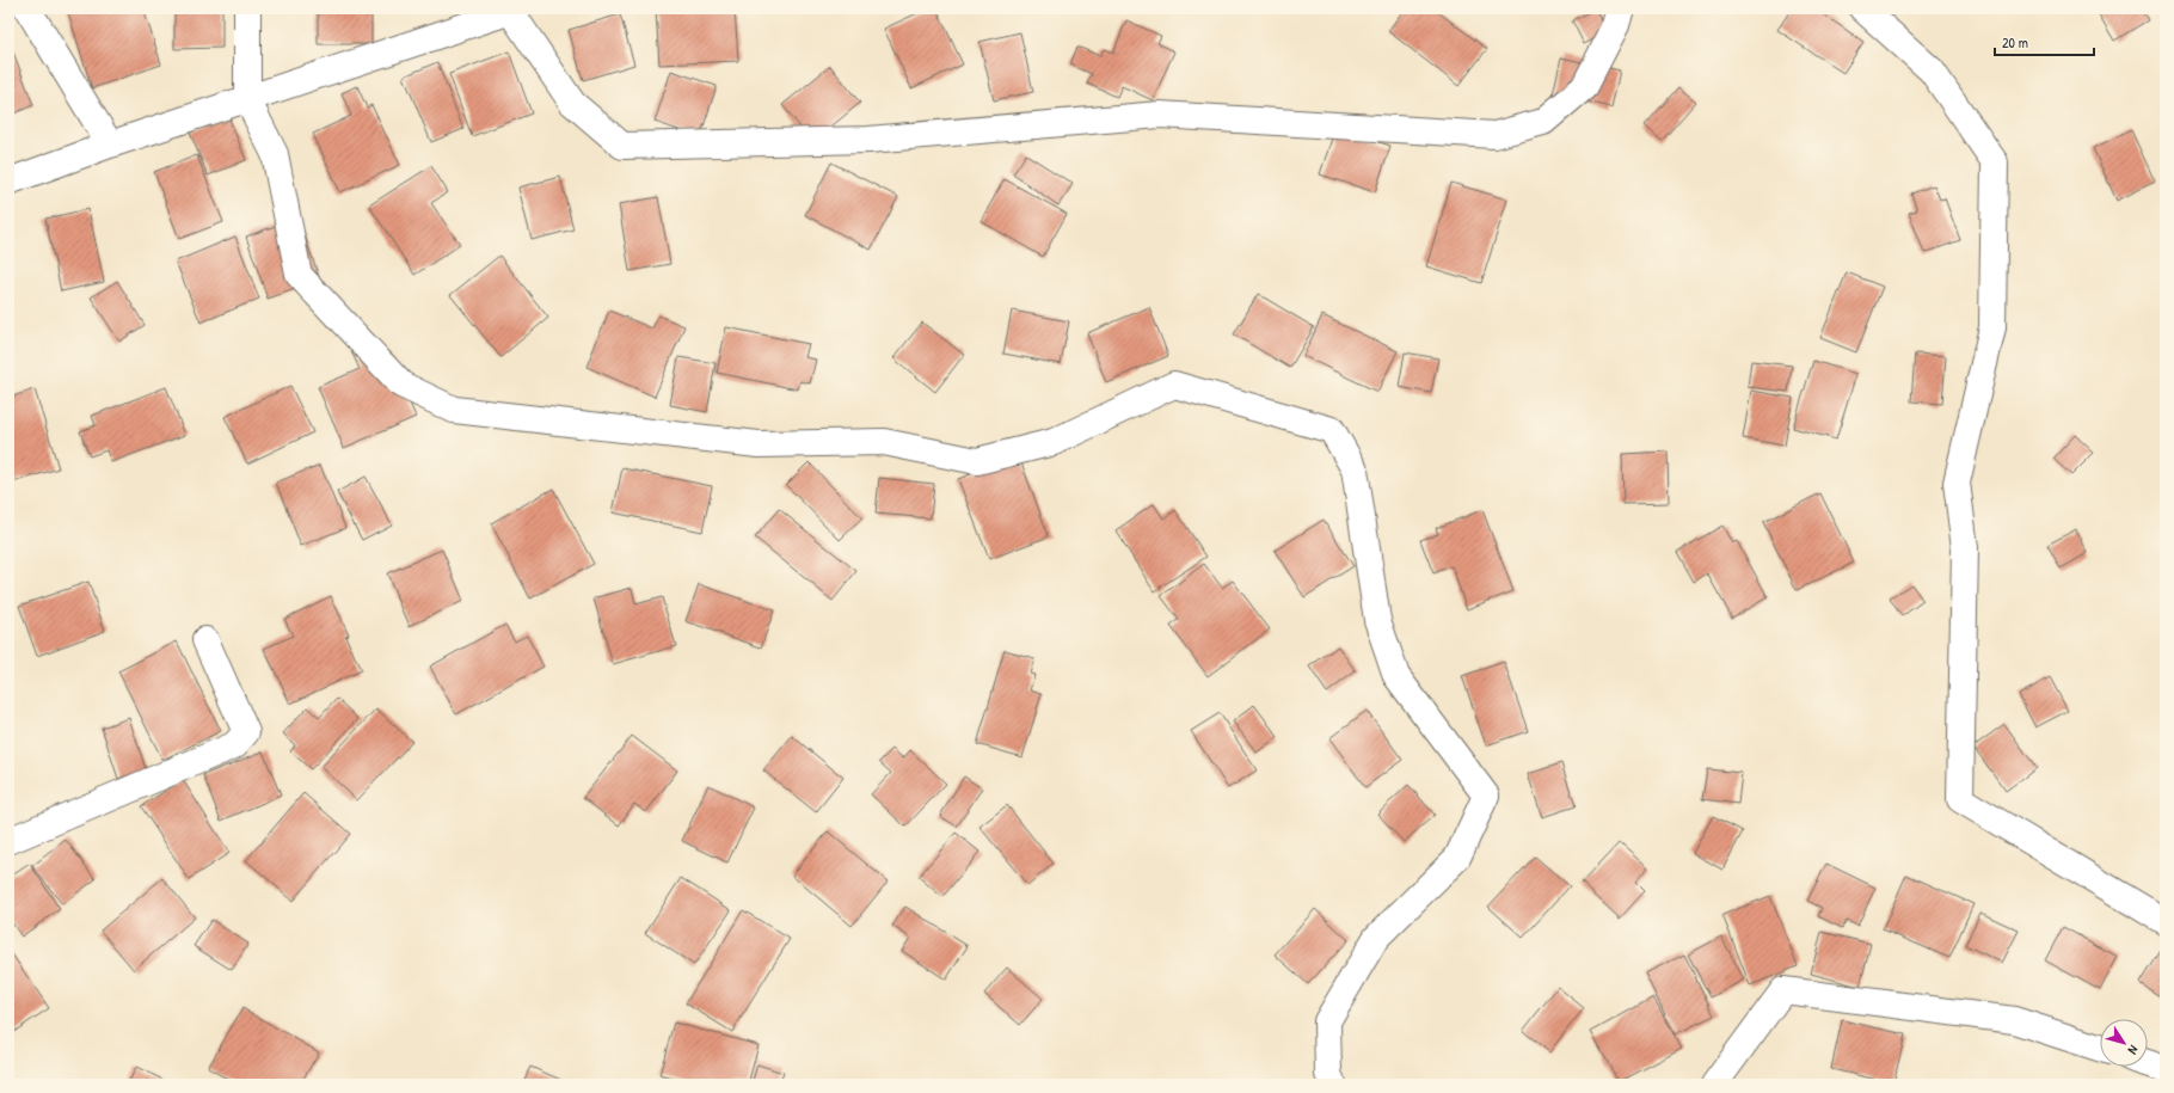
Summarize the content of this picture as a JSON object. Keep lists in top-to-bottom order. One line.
{"scale_bar":"20 m","north":"bottom right"}
